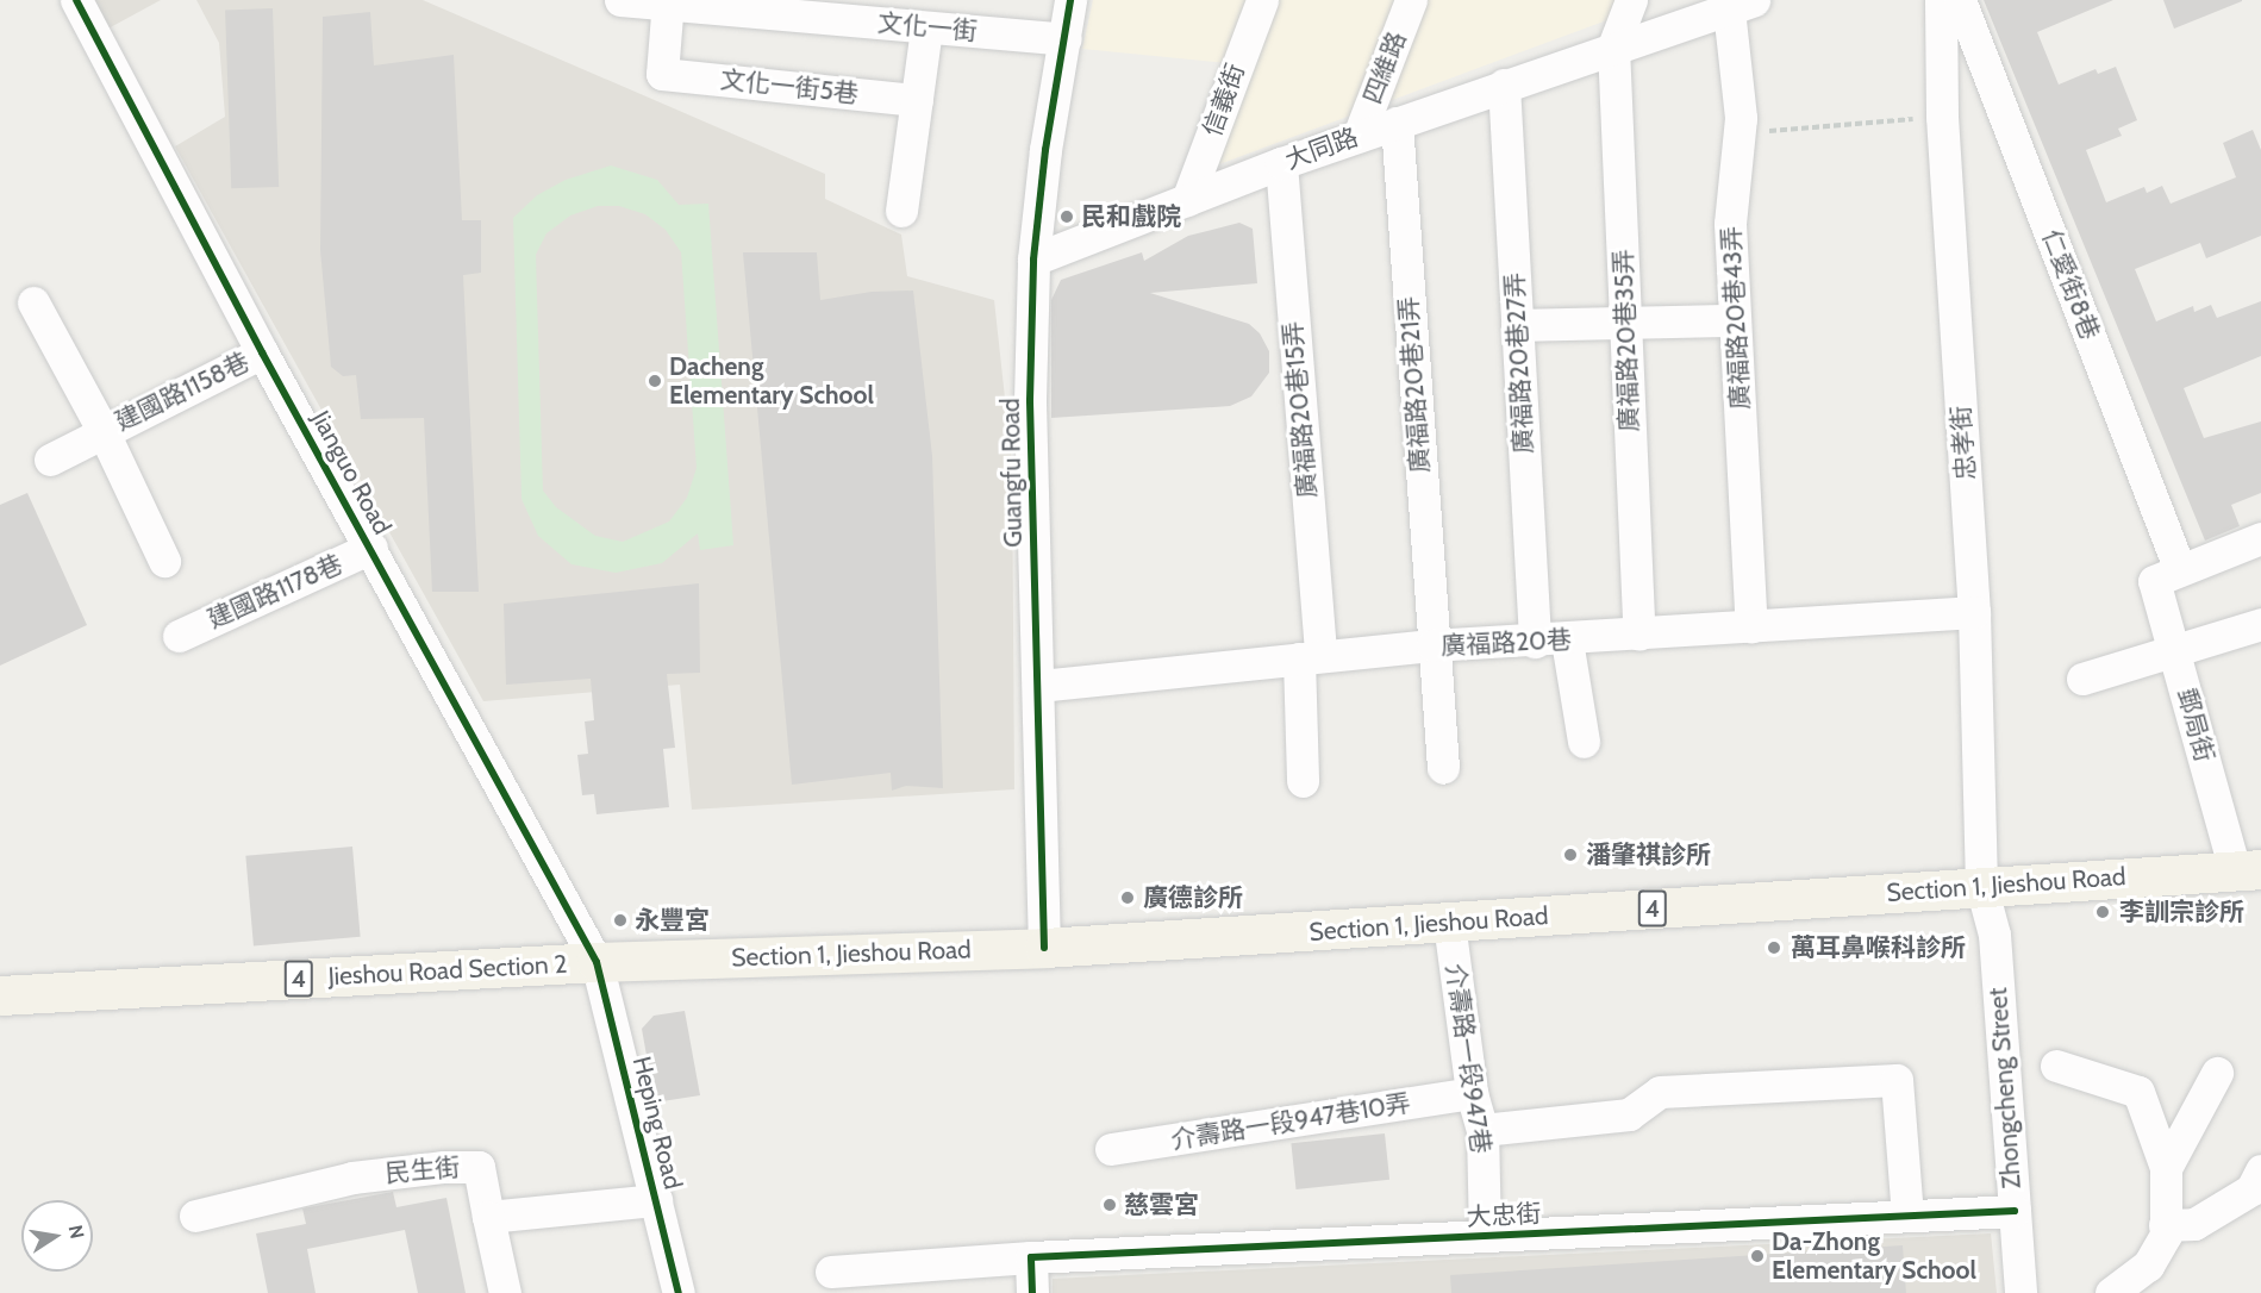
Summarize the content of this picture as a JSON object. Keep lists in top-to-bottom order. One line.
{"streets":{"main road":["Section 1, Jieshou Road","4","Jieshou Road Section 2"],"street":["文化一街","四維路","文化一街5巷","信義街","大同路","仁愛街8巷","廣福路20巷43弄","廣福路20巷35弄","廣福路20巷27弄","廣福路20巷21弄","建國路1158巷","廣福路20巷15弄","忠孝街","Jianguo Road","Guangfu Road","建國路1178巷","廣福路20巷","郵局街","介壽路一段947巷","Zhongcheng Street","介壽路一段947巷10弄","Heping Road","民生街","大忠街"]},"crossings":[["文化一街","文化一街5巷"],["文化一街","Guangfu Road"],["四維路","大同路"],["信義街","大同路"],["大同路","廣福路20巷43弄"],["大同路","廣福路20巷35弄"],["大同路","廣福路20巷27弄"],["大同路","廣福路20巷21弄"],["大同路","廣福路20巷15弄"],["大同路","Guangfu Road"],["仁愛街8巷","郵局街"],["廣福路20巷43弄","廣福路20巷"],["廣福路20巷35弄","廣福路20巷"],["廣福路20巷27弄","廣福路20巷"],["廣福路20巷21弄","廣福路20巷"],["建國路1158巷","Jianguo Road"],["廣福路20巷15弄","廣福路20巷"],["忠孝街","廣福路20巷"],["忠孝街","Section 1, Jieshou Road"],["忠孝街","Zhongcheng Street"],["Jianguo Road","建國路1178巷"],["Jianguo Road","Section 1, Jieshou Road"],["Jianguo Road","Jieshou Road Section 2"],["Jianguo Road","Heping Road"],["Guangfu Road","廣福路20巷"],["Guangfu Road","Section 1, Jieshou Road"],["郵局街","Section 1, Jieshou Road"],["Section 1, Jieshou Road","Jieshou Road Section 2"],["Section 1, Jieshou Road","介壽路一段947巷"],["Section 1, Jieshou Road","Zhongcheng Street"],["Section 1, Jieshou Road","Heping Road"],["Jieshou Road Section 2","Heping Road"],["介壽路一段947巷","介壽路一段947巷10弄"],["介壽路一段947巷","大忠街"],["Zhongcheng Street","大忠街"]],"places":["民和戲院","Dacheng Elementary School","潘肇祺診所","廣德診所","李訓宗診所","永豐宮","萬耳鼻喉科診所","慈雲宮","Da-Zhong Elementary School"],"north":"right"}
